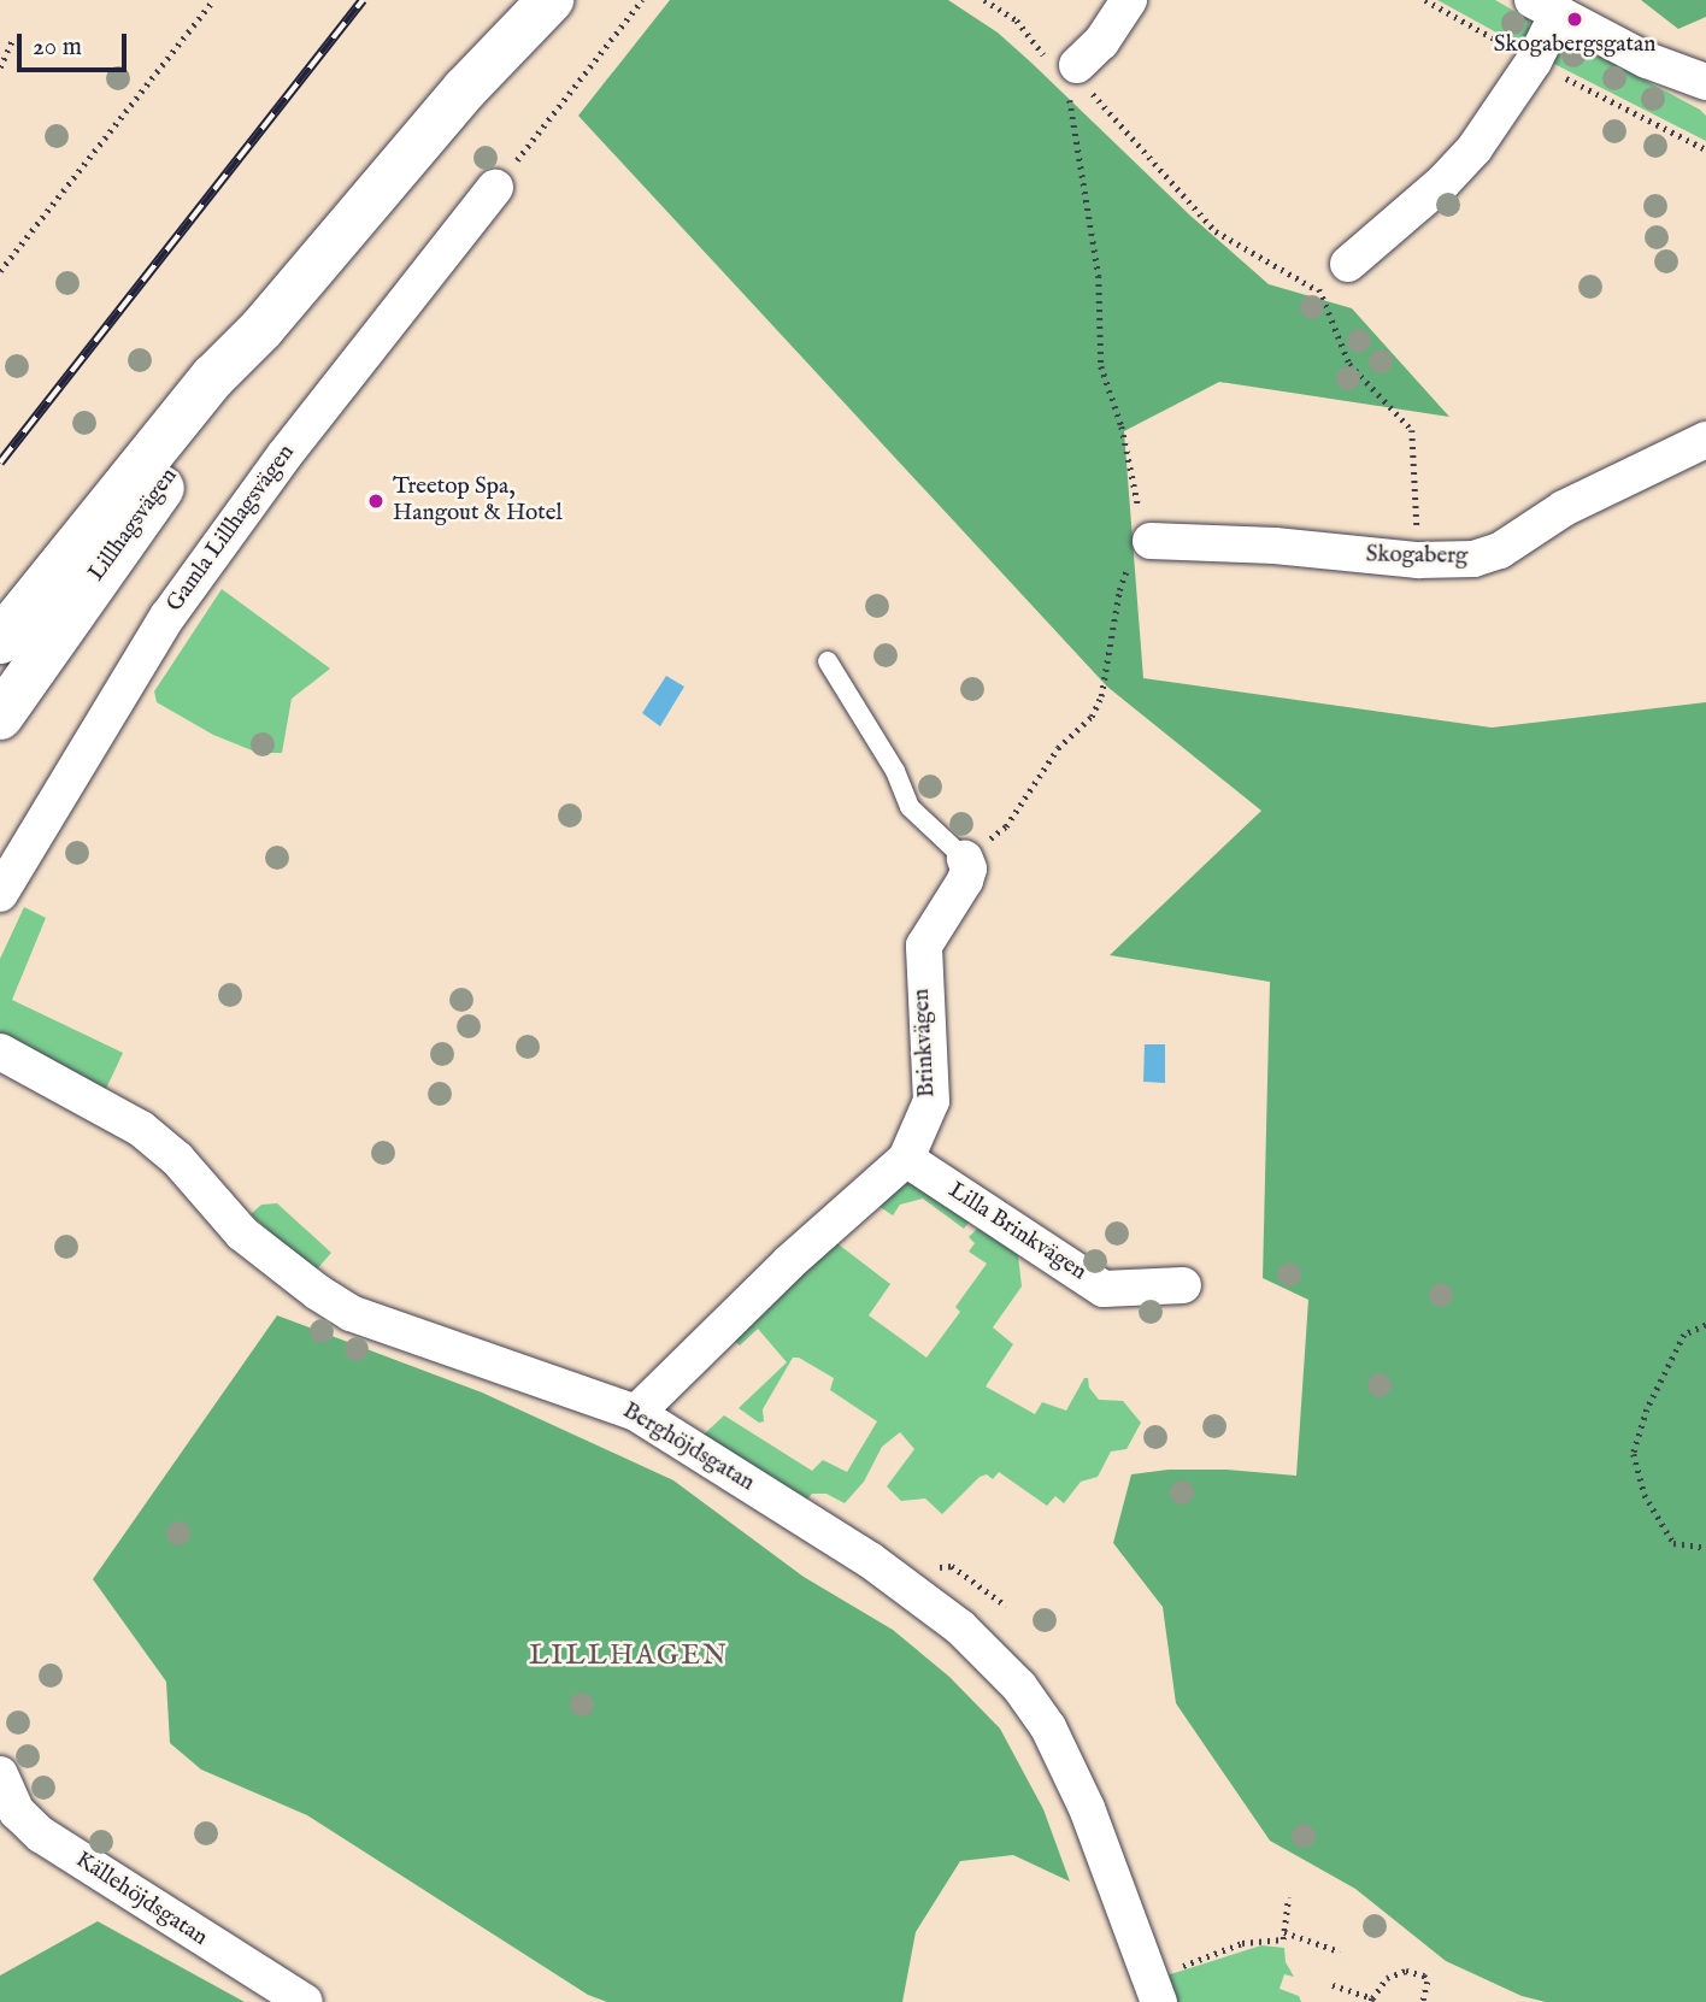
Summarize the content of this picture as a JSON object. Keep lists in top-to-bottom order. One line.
{"streets":{"street":["Lillhagsvägen","Gamla Lillhagsvägen","Skogaberg","Brinkvägen","Lilla Brinkvägen","Berghöjdsgatan","Källehöjdsgatan"]},"crossings":[["Brinkvägen","Lilla Brinkvägen"],["Brinkvägen","Berghöjdsgatan"]],"districts":["LILLHAGEN"],"places":["Skogabergsgatan","Treetop Spa, Hangout & Hotel"],"scale_bar":"20 m"}
